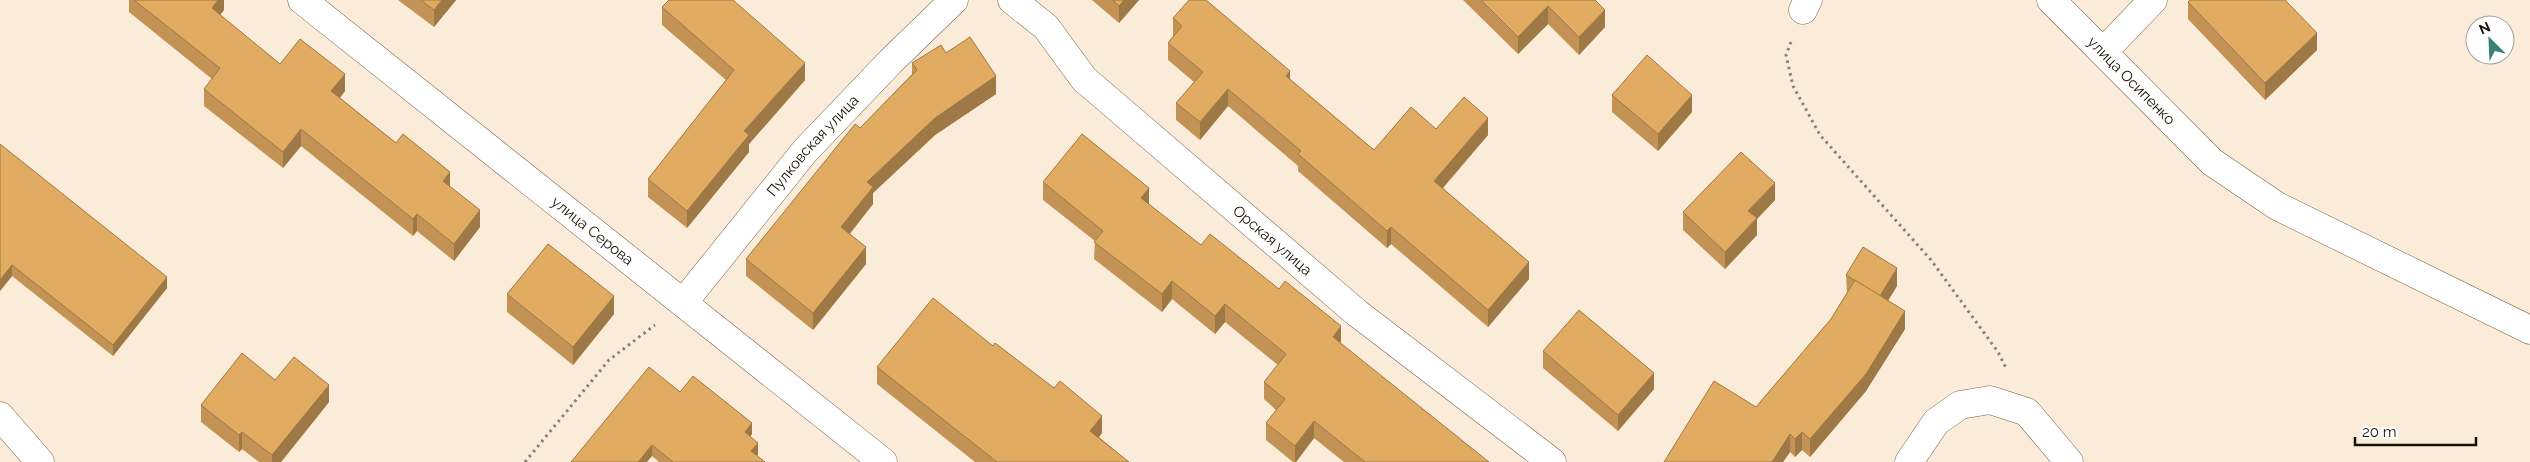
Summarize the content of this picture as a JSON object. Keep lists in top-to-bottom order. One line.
{"streets":{"street":["улица Осипенко","Пулковская улица","улица Серова","Орская улица"]},"crossings":[["Пулковская улица","улица Серова"]],"scale_bar":"20 m","north":"top left"}
